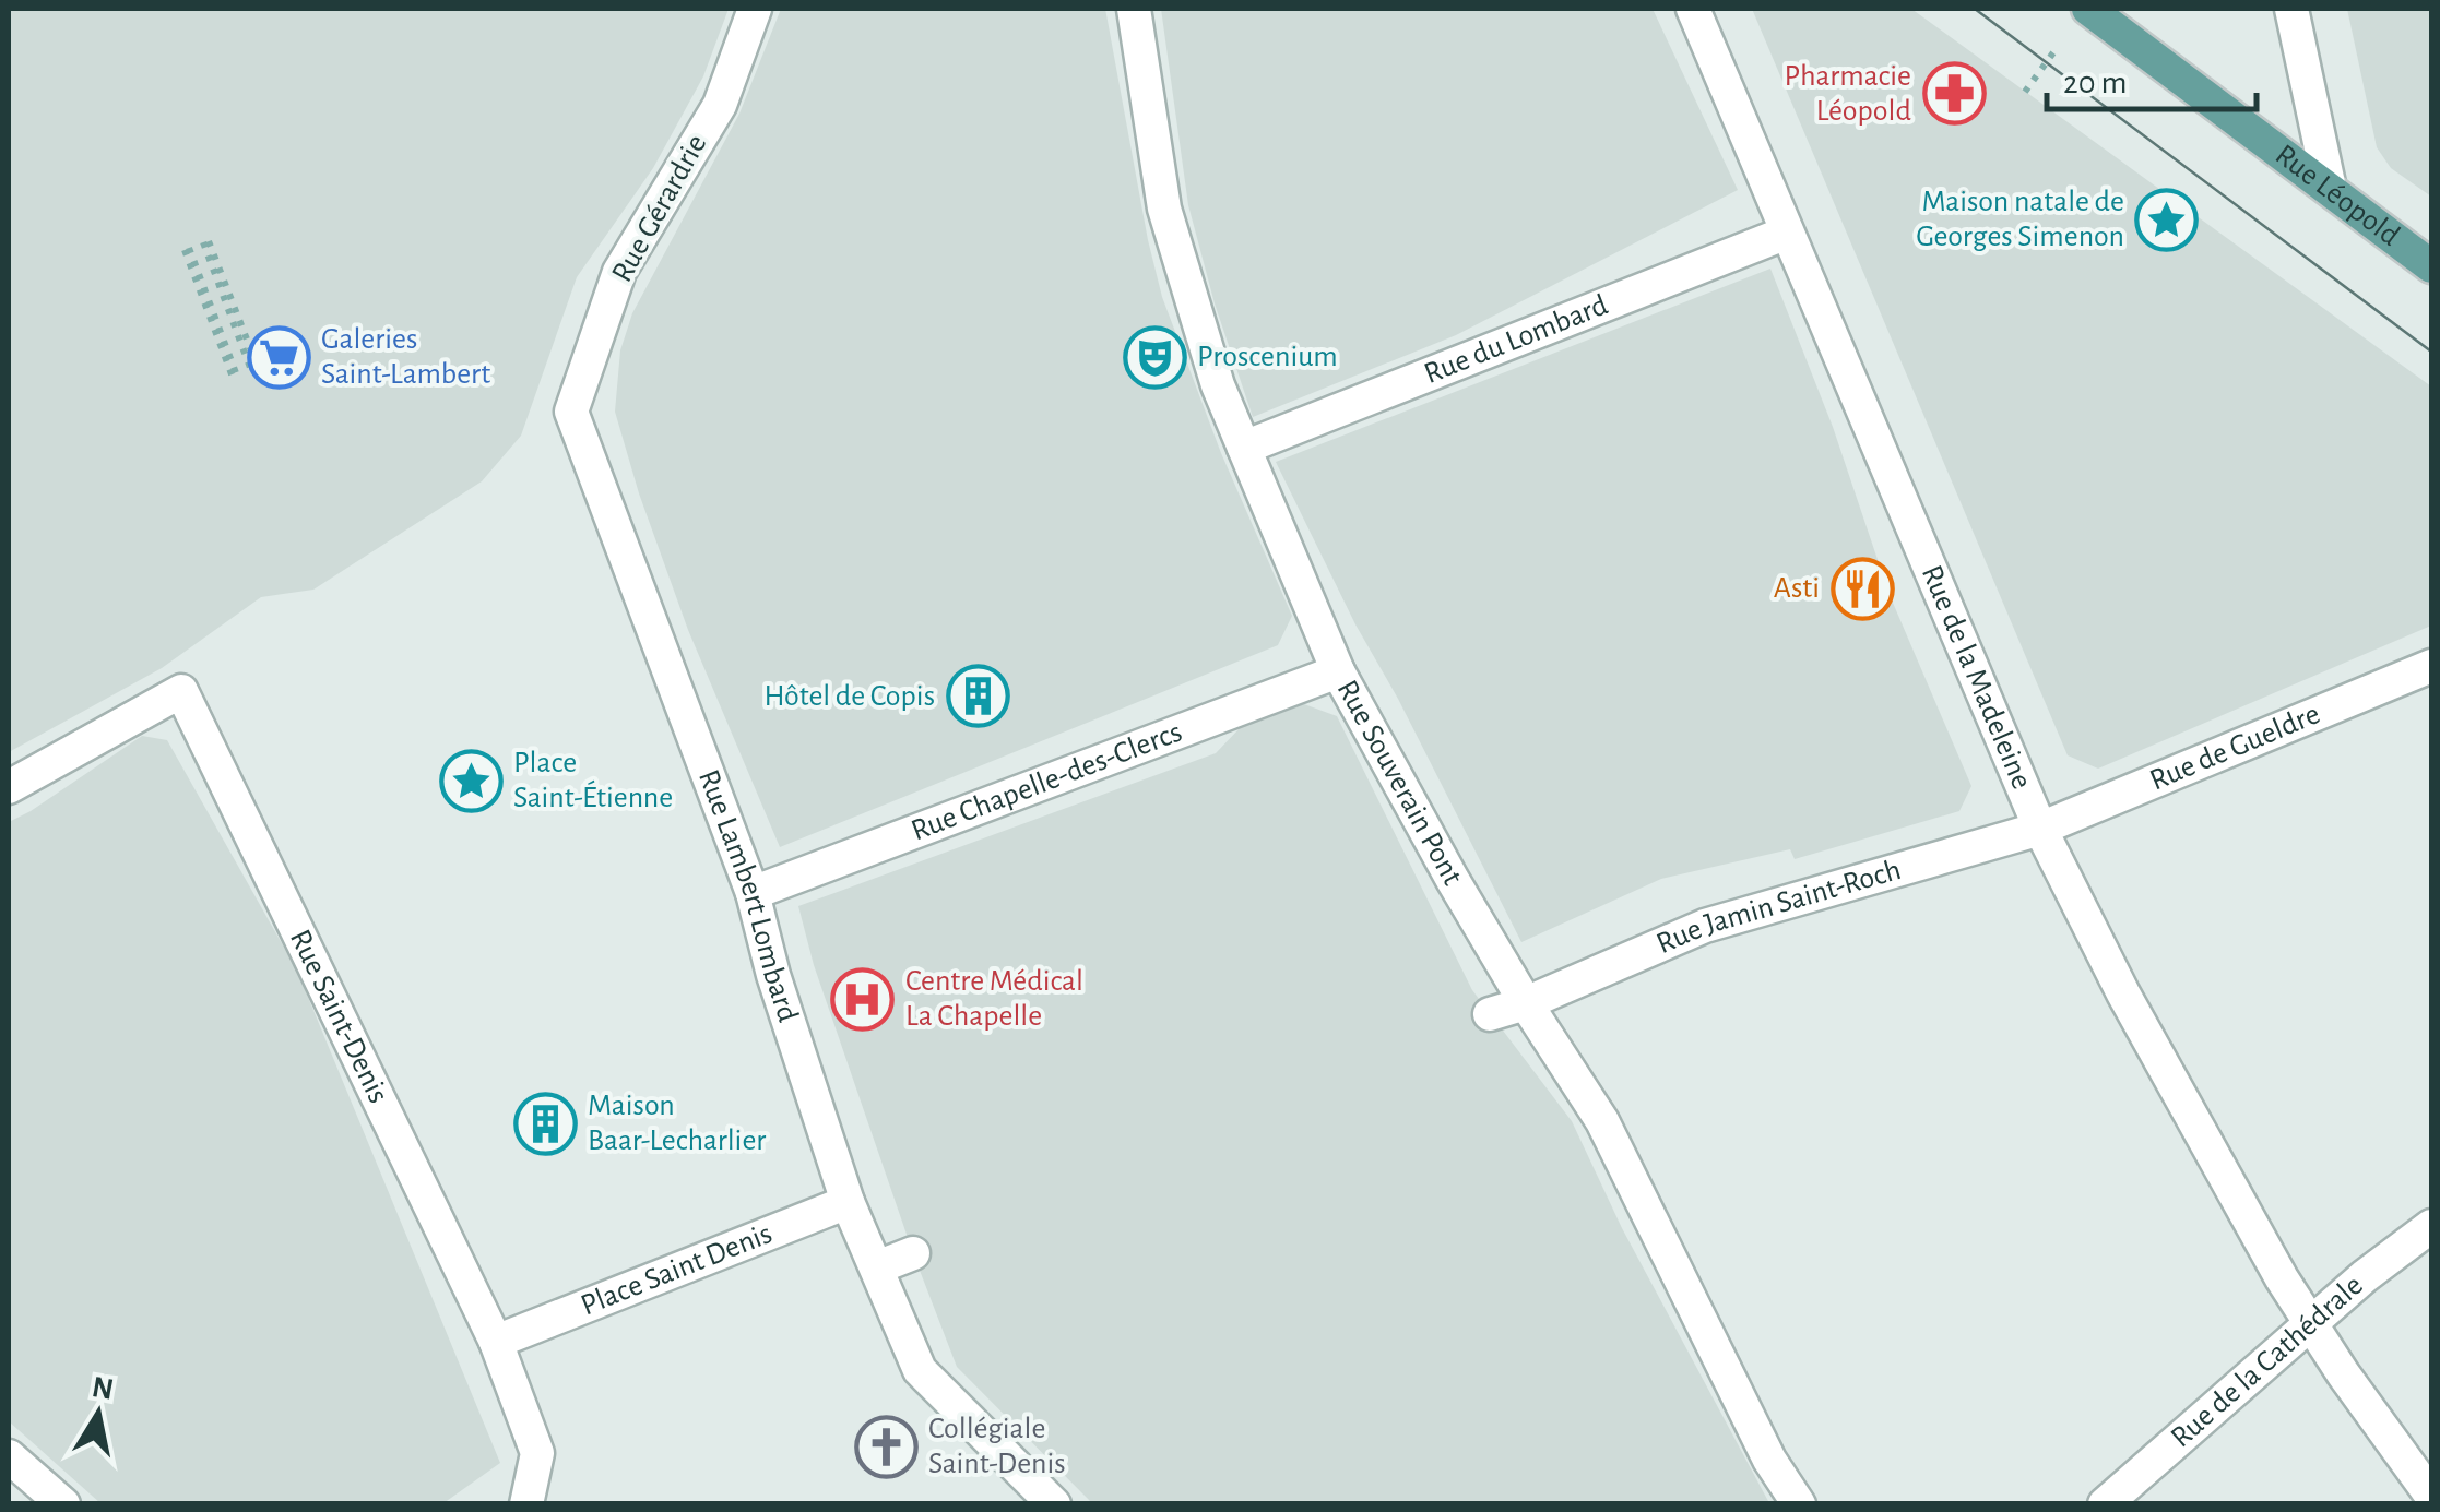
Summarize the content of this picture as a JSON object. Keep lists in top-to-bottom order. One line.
{"streets":{"main road":["Rue Léopold"],"street":["Rue Gérardrie","Rue du Lombard","Rue de la Madeleine","Rue de Gueldre","Rue Chapelle-des-Clercs","Rue Souverain Pont","Rue Lambert Lombard","Rue Jamin Saint-Roch","Rue Saint-Denis","Place Saint Denis","Rue de la Cathédrale"]},"crossings":[["Rue Gérardrie","Rue Lambert Lombard"],["Rue du Lombard","Rue de la Madeleine"],["Rue du Lombard","Rue Souverain Pont"],["Rue de la Madeleine","Rue de Gueldre"],["Rue de la Madeleine","Rue Jamin Saint-Roch"],["Rue de la Madeleine","Rue de la Cathédrale"],["Rue de Gueldre","Rue Jamin Saint-Roch"],["Rue Chapelle-des-Clercs","Rue Souverain Pont"],["Rue Chapelle-des-Clercs","Rue Lambert Lombard"],["Rue Souverain Pont","Rue Jamin Saint-Roch"],["Rue Lambert Lombard","Place Saint Denis"],["Rue Saint-Denis","Place Saint Denis"]],"places":{"pharmacy":["Pharmacie Léopold"],"place":["Maison natale de Georges Simenon","Place Saint-Étienne"],"supermarket":["Galeries Saint-Lambert"],"theatre":["Proscenium"],"restaurant":["Asti"],"building":["Hôtel de Copis","Maison Baar-Lecharlier"],"hospital":["Centre Médical La Chapelle"],"church":["Collégiale Saint-Denis"]},"scale_bar":"20 m","north":"top"}
